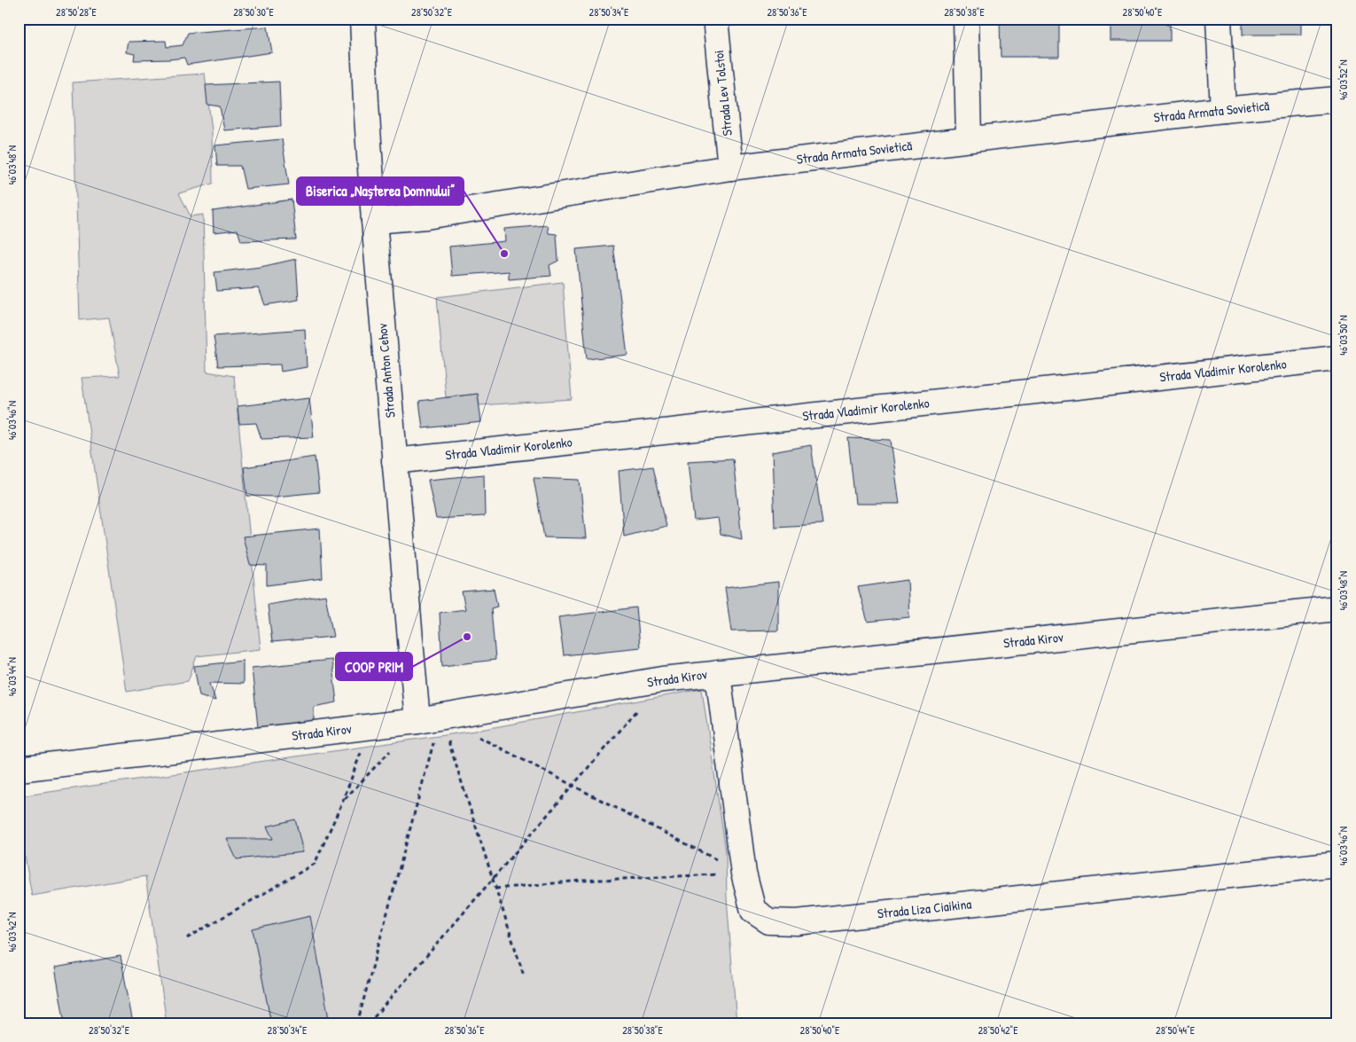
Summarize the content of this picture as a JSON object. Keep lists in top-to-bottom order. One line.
{"streets":{"street":["Strada Lev Tolstoi","Strada Armata Sovietică","Strada Anton Cehov","Strada Vladimir Korolenko","Strada Kirov","Strada Liza Ciaikina"]},"crossings":[["Strada Lev Tolstoi","Strada Armata Sovietică"],["Strada Armata Sovietică","Strada Anton Cehov"],["Strada Anton Cehov","Strada Vladimir Korolenko"],["Strada Anton Cehov","Strada Kirov"],["Strada Kirov","Strada Liza Ciaikina"]],"places":["Biserica „Nașterea Domnului”","COOP PRIM"],"coordinates":["28°50'28\"E","28°50'30\"E","28°50'32\"E","28°50'34\"E","28°50'36\"E","28°50'38\"E","28°50'40\"E","46°03'52\"N","46°03'48\"N","46°03'50\"N","46°03'46\"N","46°03'44\"N","46°03'42\"N","28°50'42\"E","28°50'44\"E"]}
